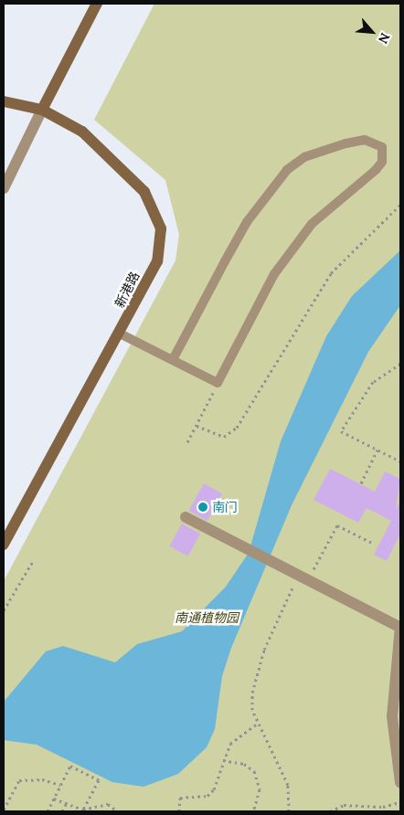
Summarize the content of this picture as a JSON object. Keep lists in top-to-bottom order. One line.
{"streets":{"street":["新港路"]},"parks":["南通植物园"],"places":["南门"],"north":"bottom right"}
